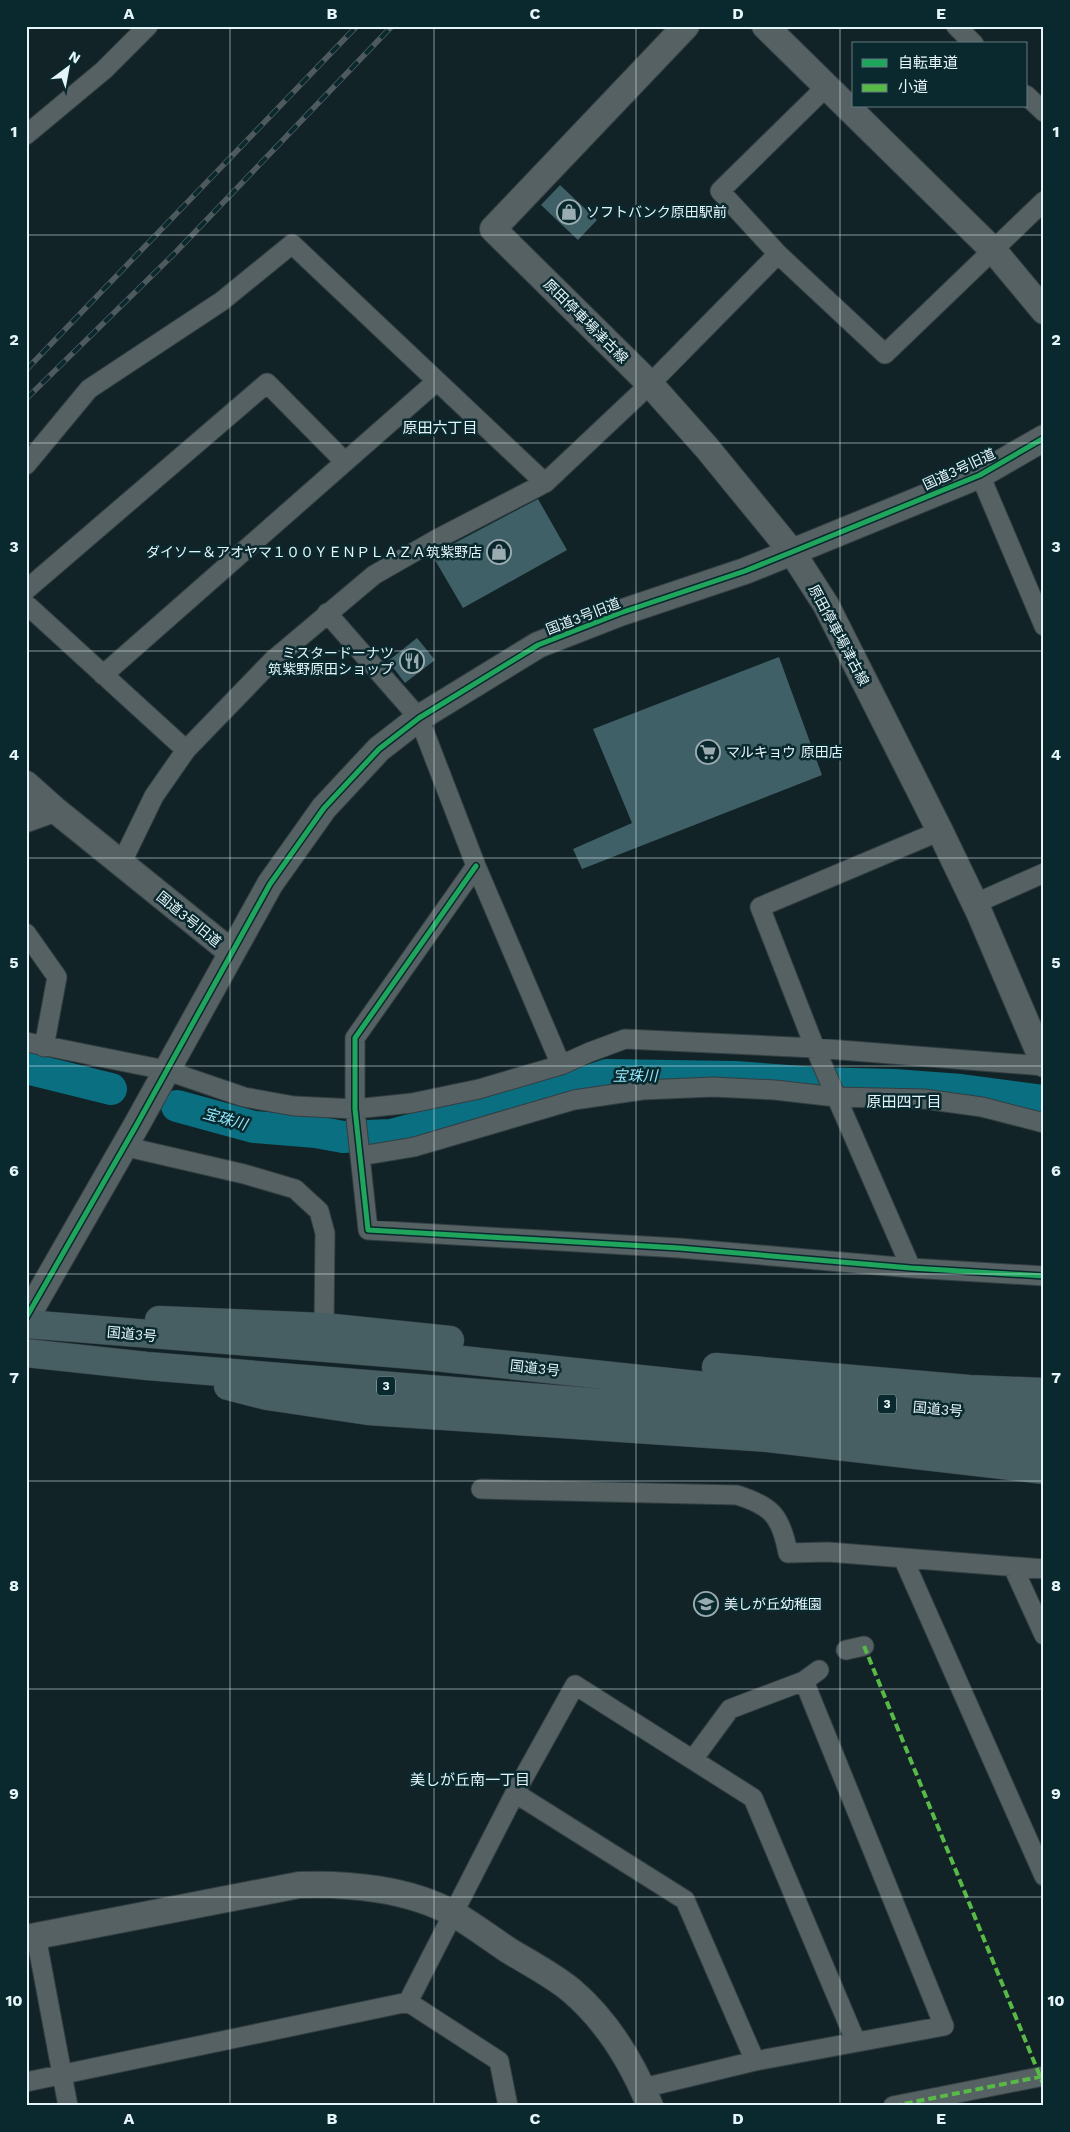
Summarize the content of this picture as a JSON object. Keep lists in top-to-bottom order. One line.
{"streets":{"highway":["国道3号","3"],"street":["原田停車場津古線","国道3号旧道"]},"crossings":[["原田停車場津古線","国道3号旧道"]],"districts":["原田六丁目","原田四丁目","美しが丘南一丁目"],"water":["宝珠川"],"places":{"shop":["ソフトバンク原田駅前","ダイソー＆アオヤマ１００ＹＥＮＰＬＡＺＡ筑紫野店"],"restaurant":["ミスタードーナツ 筑紫野原田ショップ"],"supermarket":["マルキョウ 原田店"],"school or university":["美しが丘幼稚園"]},"legend":["自転車道","小道"],"north":"top right","grid":{"columns":["A","B","C","D","E"],"rows":["1","2","3","4","5","6","7","8","9","10"]}}
